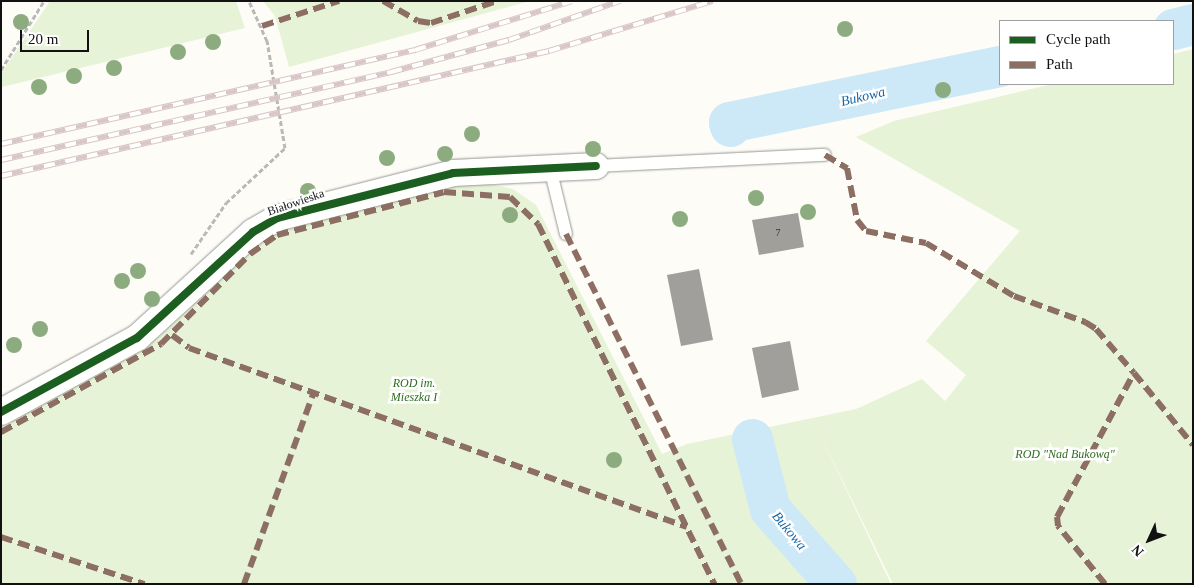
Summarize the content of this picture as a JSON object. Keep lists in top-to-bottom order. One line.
{"streets":{"street":["Białowieska"]},"water":["Bukowa"],"parks":["ROD im. Mieszka I","ROD \"Nad Bukową\""],"house_numbers":["7"],"legend":["Cycle path","Path"],"scale_bar":"20 m","north":"bottom left"}
